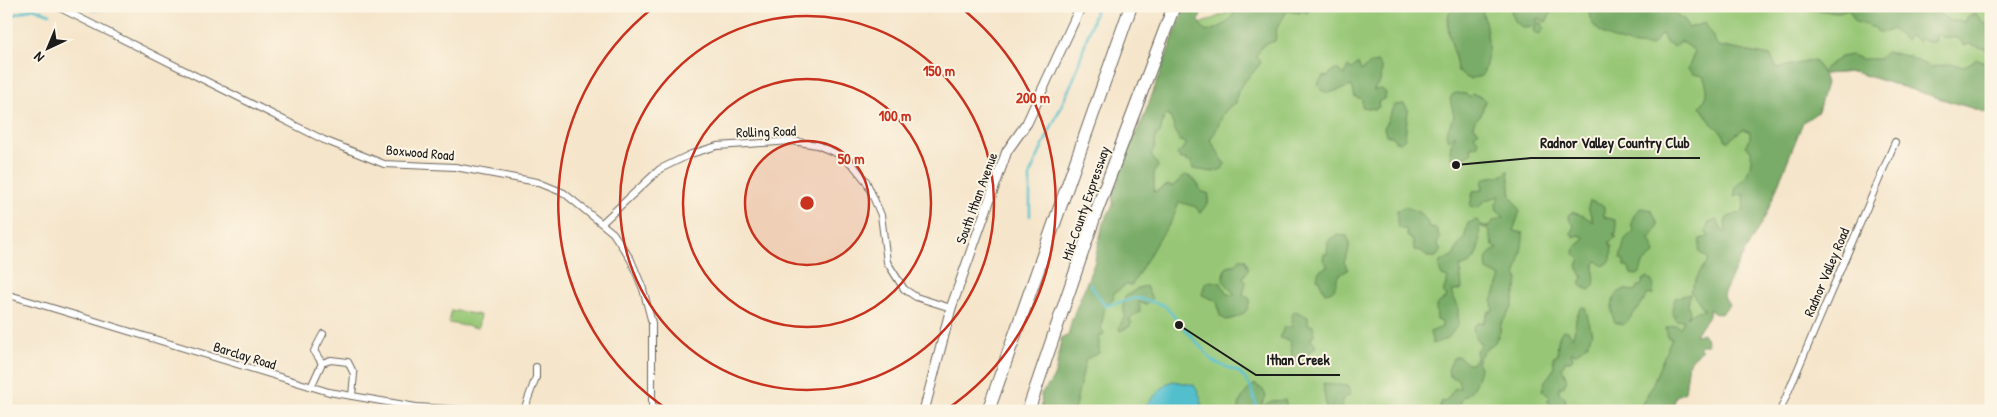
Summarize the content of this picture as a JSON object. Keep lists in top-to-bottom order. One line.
{"streets":{"highway":["Mid-County Expressway"],"street":["Rolling Road","Boxwood Road","South Ithan Avenue","Radnor Valley Road","Barclay Road"]},"crossings":[["Rolling Road","Boxwood Road"],["Rolling Road","South Ithan Avenue"]],"places":["Radnor Valley Country Club","Ithan Creek"],"north":"bottom left","rings":["150 m","200 m","100 m","50 m"]}
